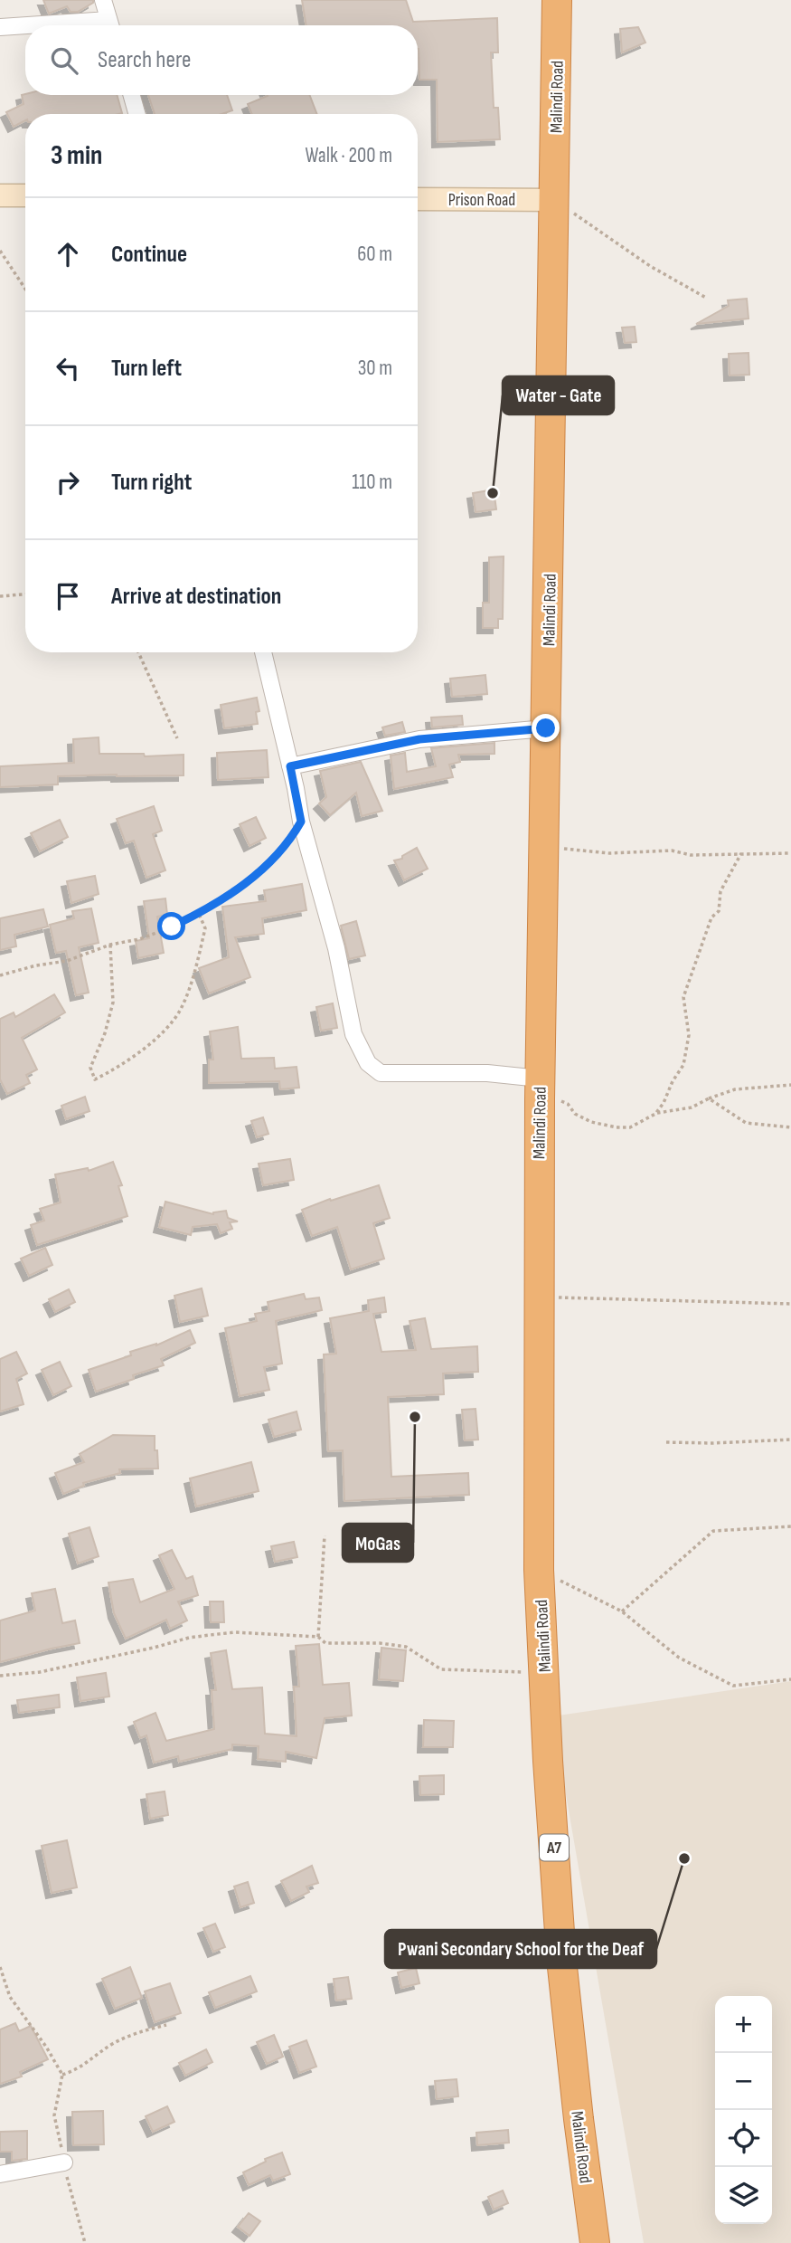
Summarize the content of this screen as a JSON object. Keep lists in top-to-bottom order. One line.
{"streets":{"highway":["Malindi Road","A7"],"street":["Prison Road"]},"crossings":[["Malindi Road","Prison Road"]],"places":["Water - Gate","MoGas","Pwani Secondary School for the Deaf"],"page":{"search":"Search here","heading":["3 min","Walk · 200 m"],"list":[["Continue","60 m"],["Turn left","30 m"],["Turn right","110 m"],"Arrive at destination"],"map_buttons":["+","−"]}}
